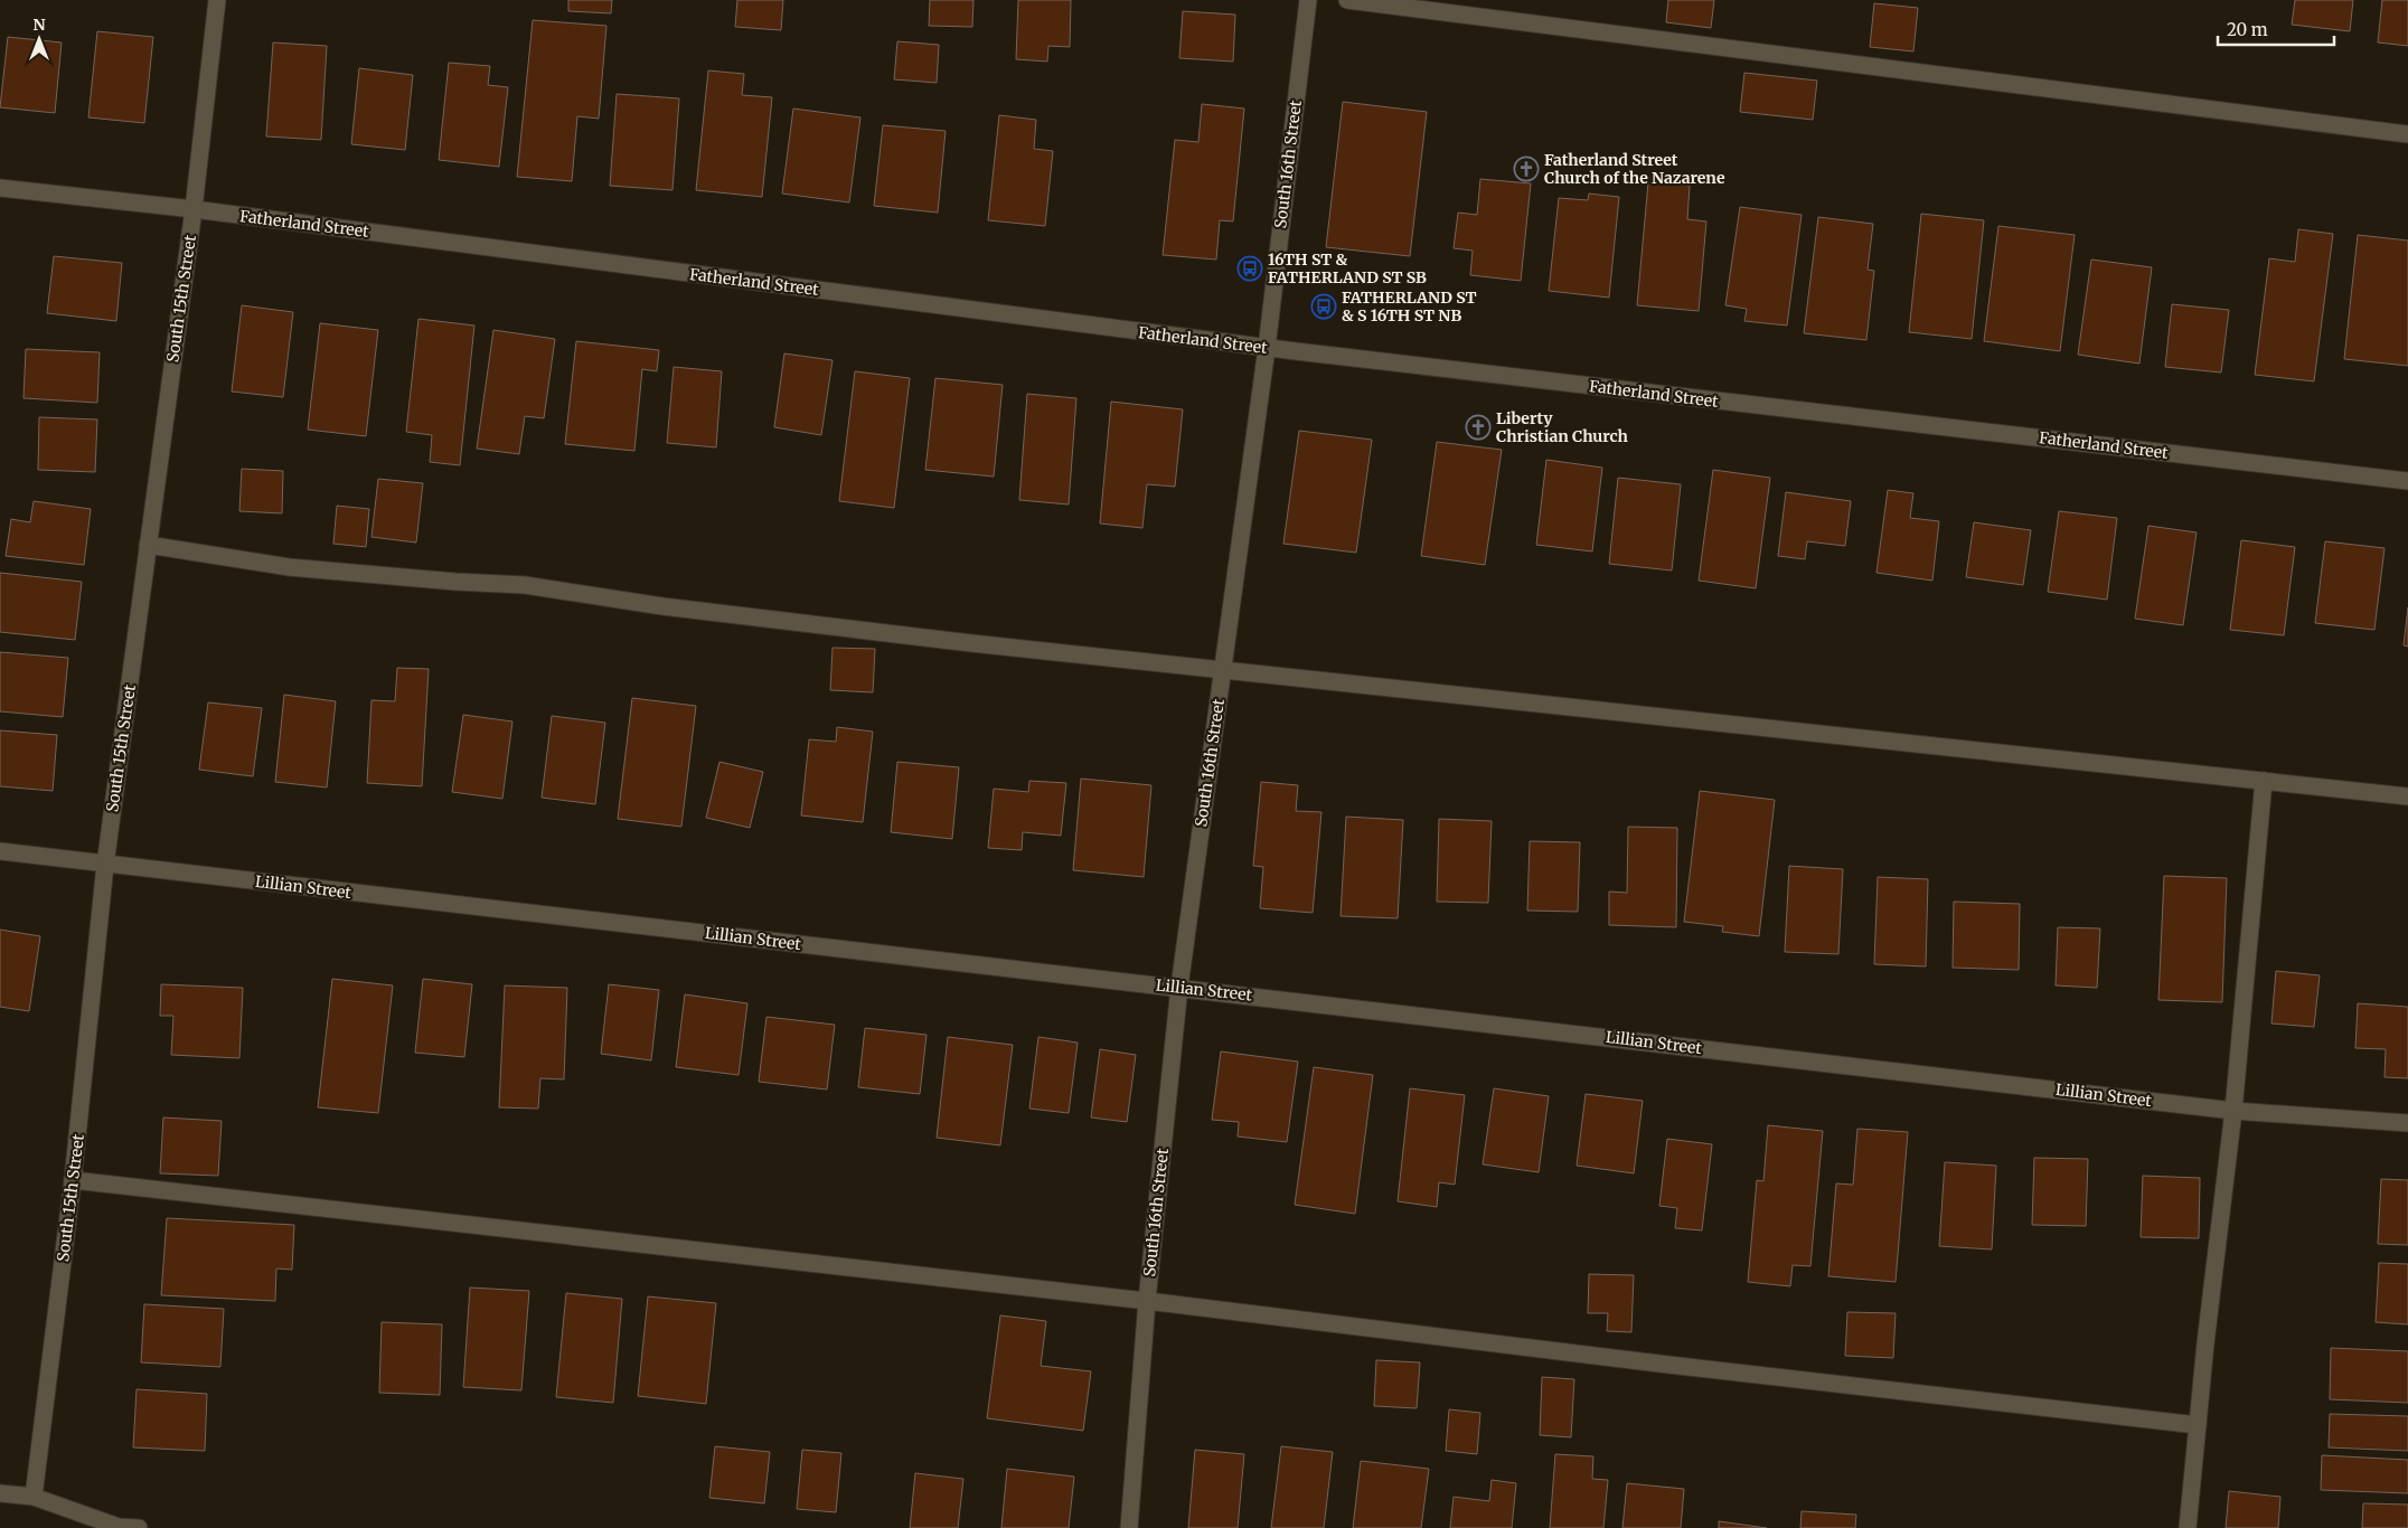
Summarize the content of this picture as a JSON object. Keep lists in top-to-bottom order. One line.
{"streets":{"street":["South 16th Street","Fatherland Street","South 15th Street","Lillian Street"]},"crossings":[["South 16th Street","Fatherland Street"],["South 16th Street","Lillian Street"],["Fatherland Street","South 15th Street"],["South 15th Street","Lillian Street"]],"places":{"church":["Fatherland Street Church of the Nazarene","Liberty Christian Church"],"bus stop":["16TH ST & FATHERLAND ST SB","FATHERLAND ST & S 16TH ST NB"]},"scale_bar":"20 m","north":"top"}
